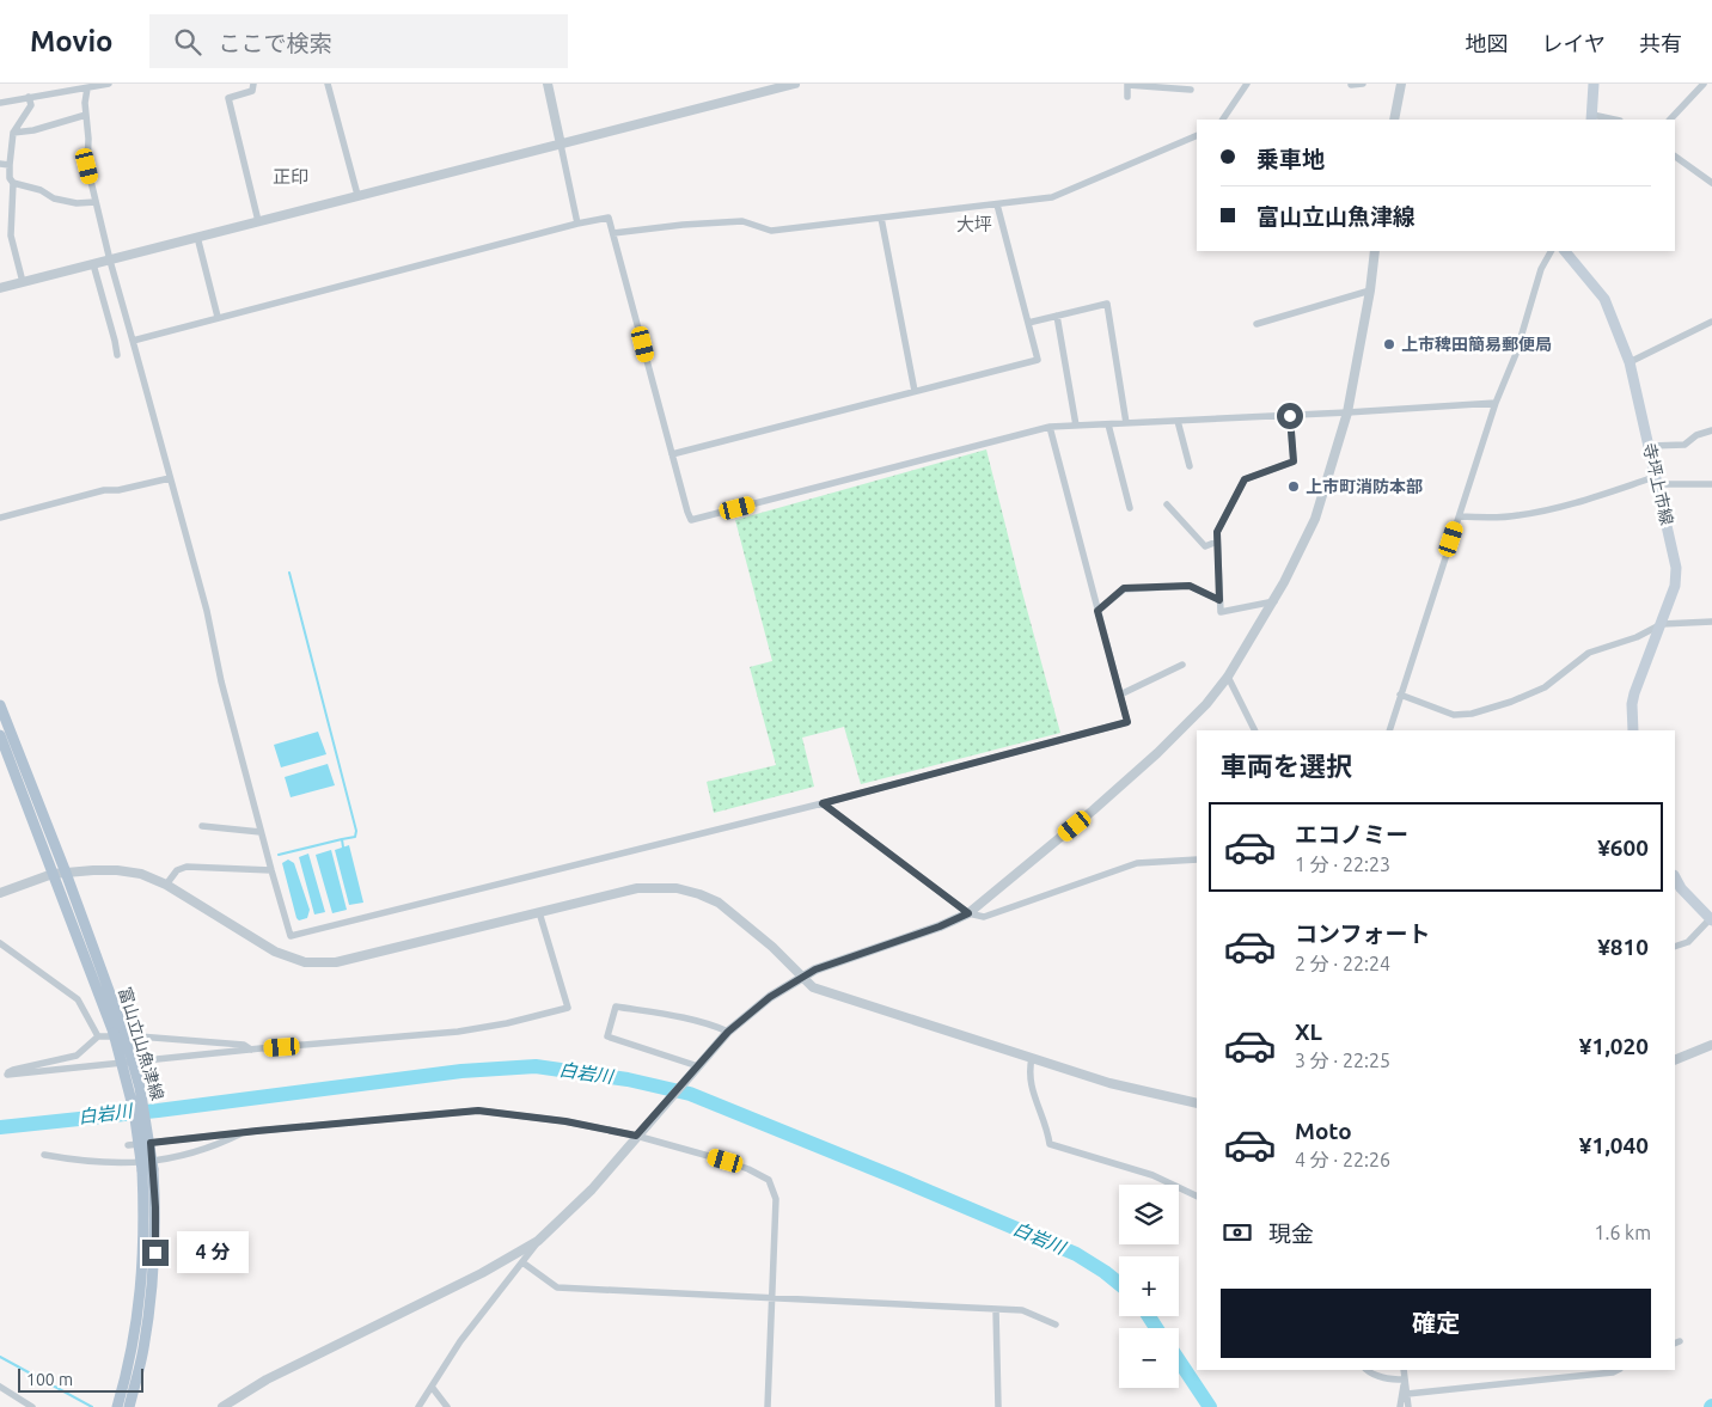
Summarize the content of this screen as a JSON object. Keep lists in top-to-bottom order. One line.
{"streets":{"main road":["寺坪上市線","富山立山魚津線"]},"districts":["正印","大坪"],"water":["白岩川"],"places":["上市稗田簡易郵便局","上市町消防本部"],"scale_bar":"100 m","page":{"header":"Movio","search":"ここで検索","nav":["地図","レイヤ","共有"],"banner":["乗車地","富山立山魚津線"],"heading":"車両を選択","list":[{"name":"エコノミー","note":"1 分 · 22:23","value":"¥600"},{"name":"コンフォート","note":"2 分 · 22:24","value":"¥810"},{"name":"XL","note":"3 分 · 22:25","value":"¥1,020"},{"name":"Moto","note":"4 分 · 22:26","value":"¥1,040"}],"map_buttons":["+","−"],"pay":["現金","1.6 km"],"bubble":"4 分","buttons":"確定","scale":"100 m"}}
